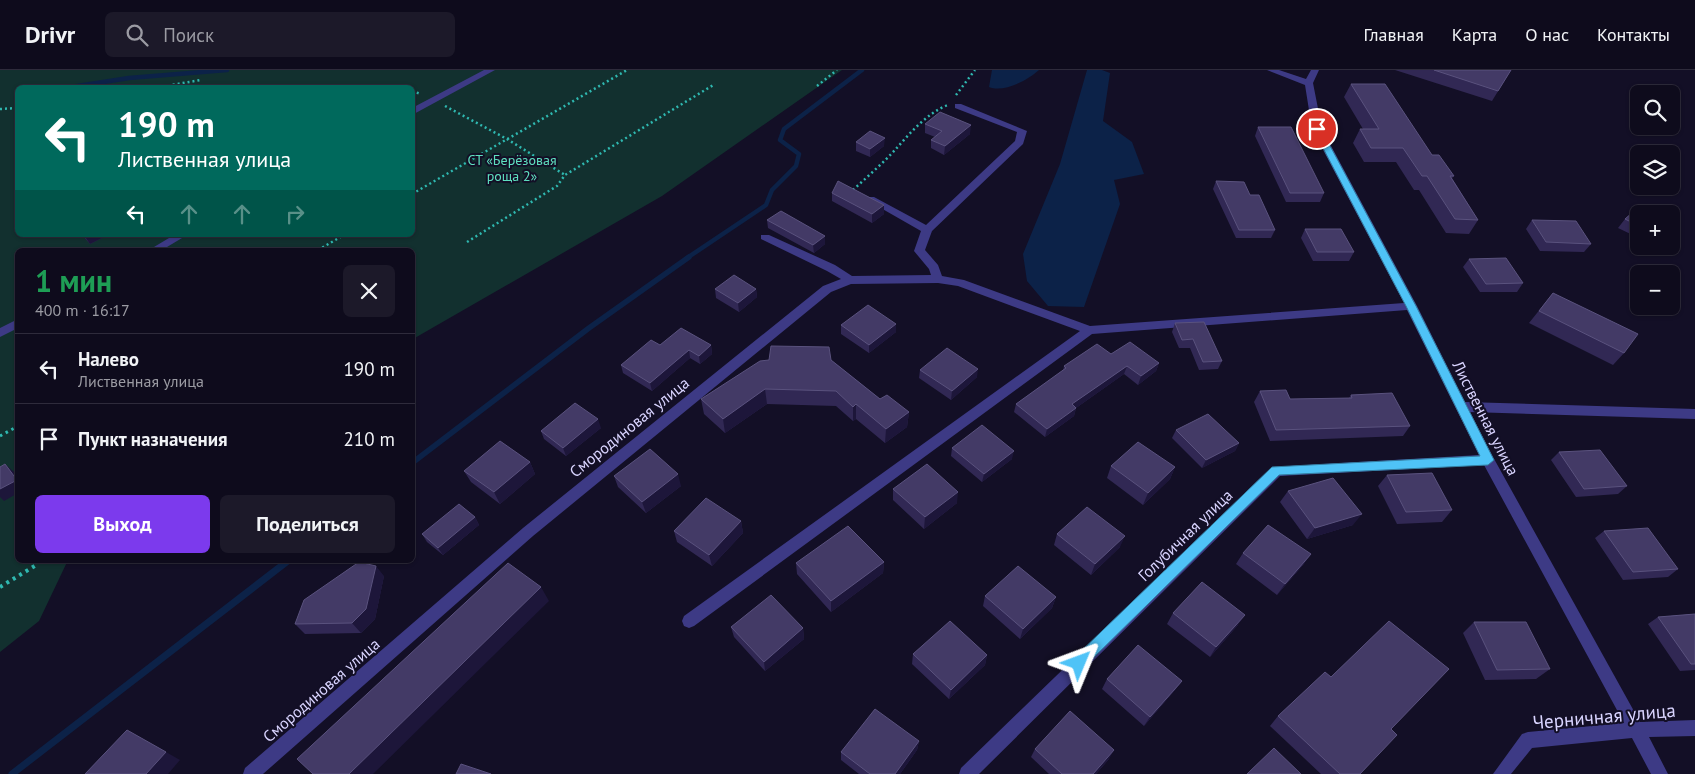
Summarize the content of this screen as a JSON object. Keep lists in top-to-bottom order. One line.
{"streets":{"street":["Лиственная улица","Смородиновая улица","Голубичная улица","Черничная улица"]},"crossings":[["Лиственная улица","Голубичная улица"],["Лиственная улица","Черничная улица"]],"parks":["СТ «Берёзовая роща 2»"],"page":{"header":"Drivr","search":"Поиск","nav":["Главная","Карта","О нас","Контакты"],"map_buttons":["+","−"],"turn":["190 m","Лиственная улица"],"heading":["1 мин","400 m · 16:17"],"list":[{"name":"Налево","note":"Лиственная улица","value":"190 m"},{"name":"Пункт назначения","value":"210 m"}],"buttons":["Выход","Поделиться"]}}
